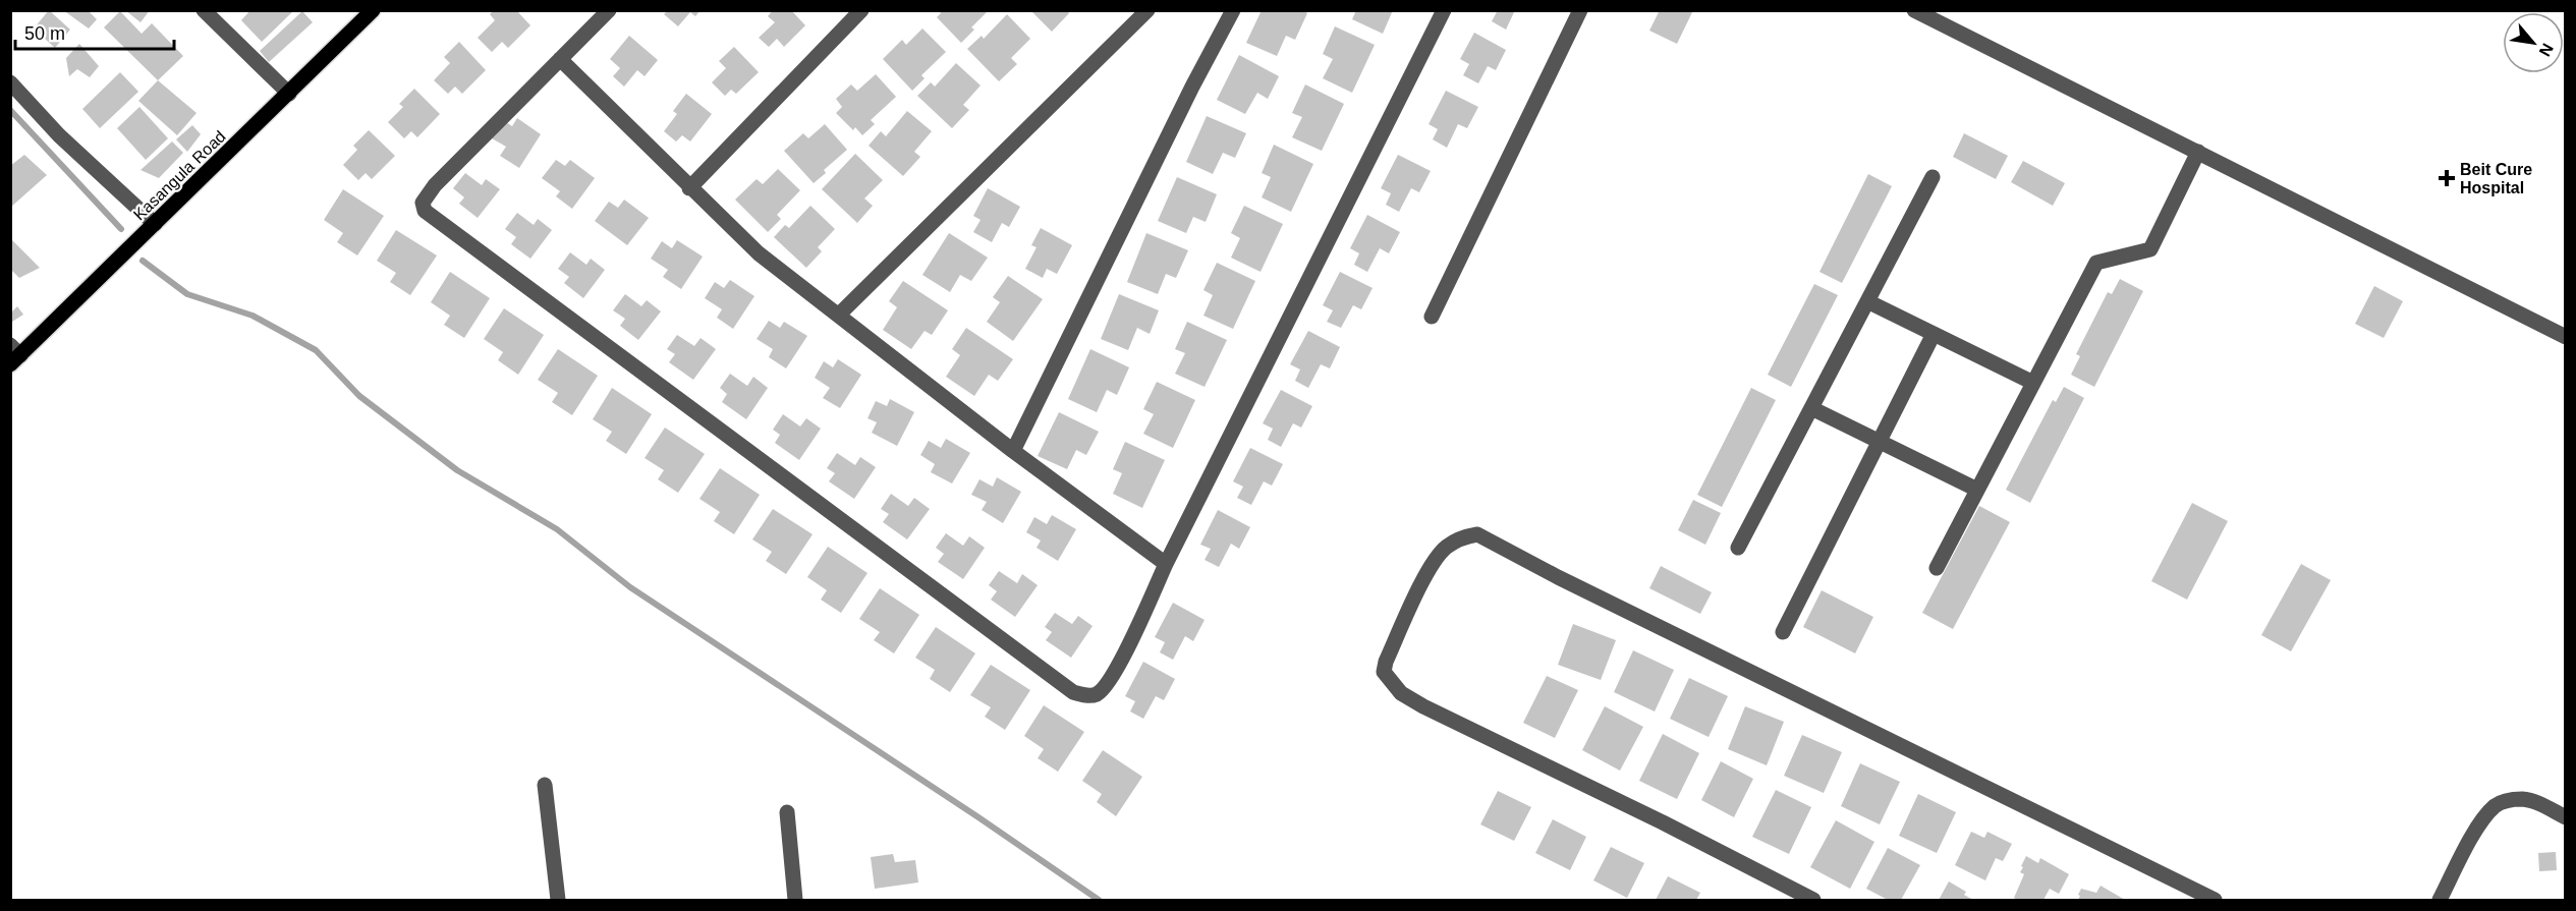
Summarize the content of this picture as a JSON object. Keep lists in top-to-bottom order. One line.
{"streets":{"main road":["Kasangula Road"]},"places":{"health":["Beit Cure Hospital"]},"scale_bar":"50 m","north":"bottom right"}
